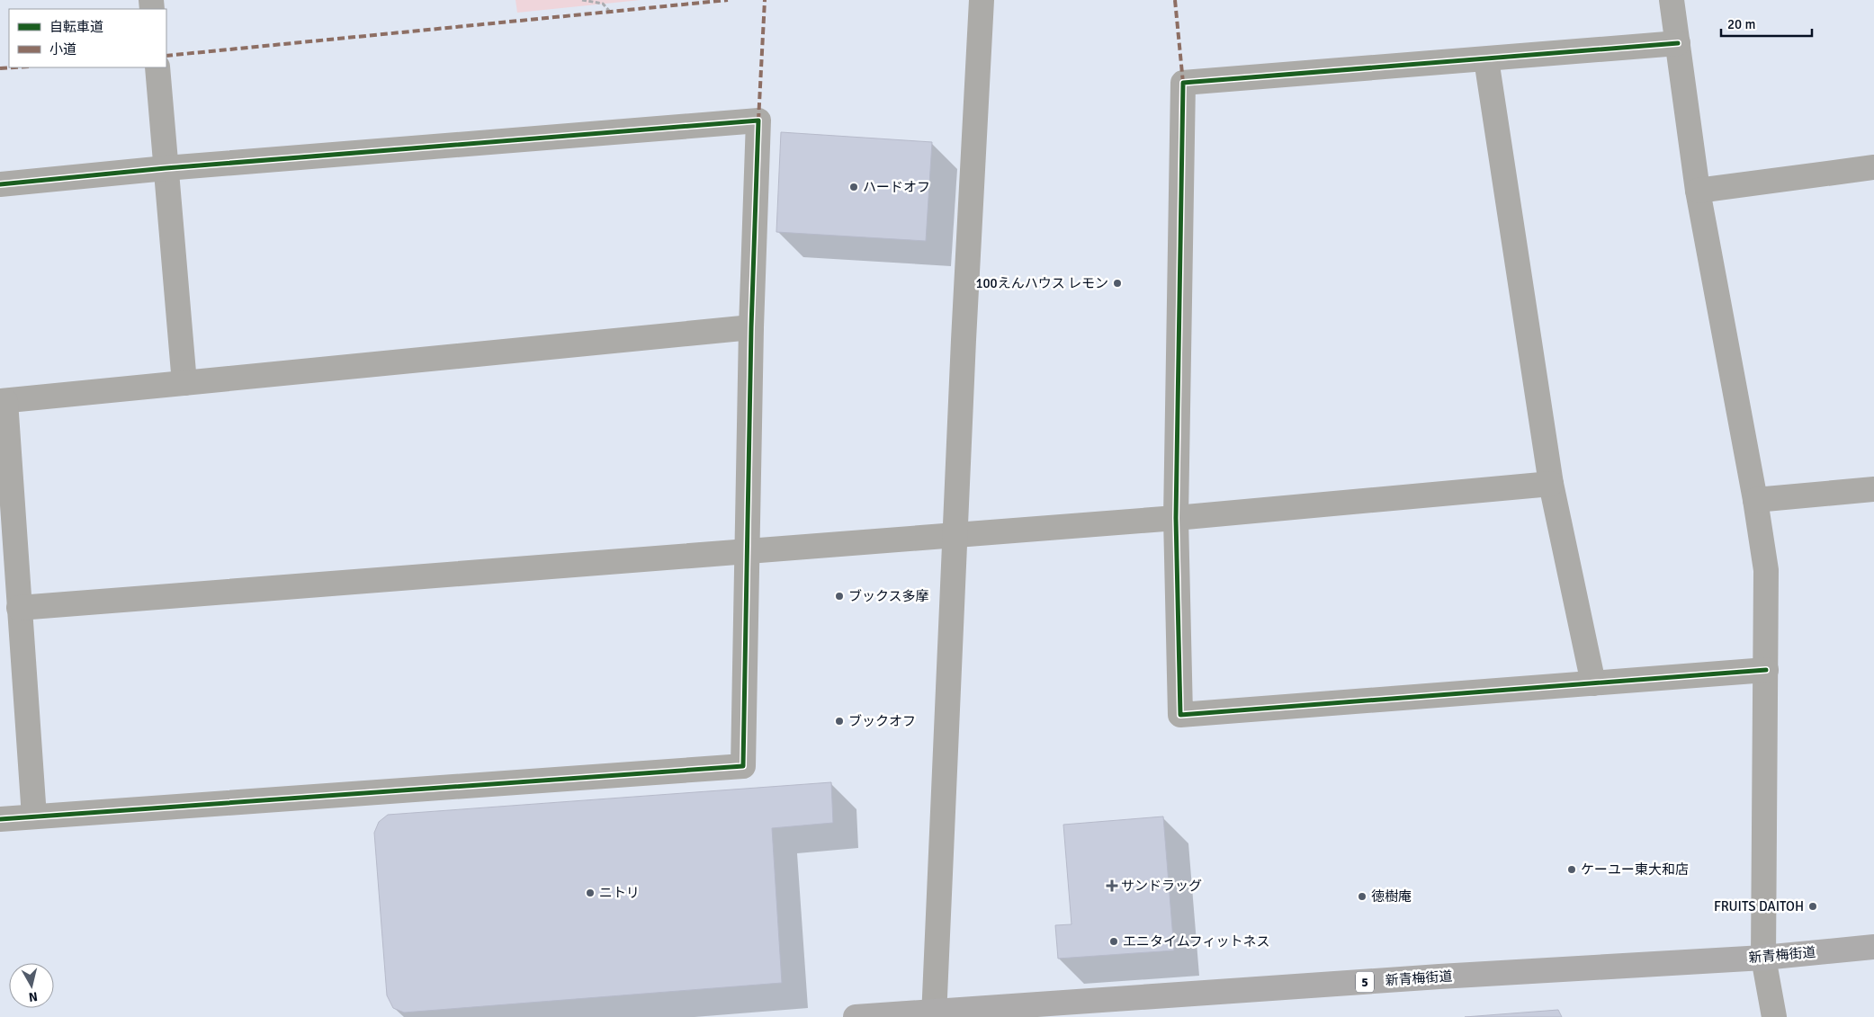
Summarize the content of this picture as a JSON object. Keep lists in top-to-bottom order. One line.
{"streets":{"main road":["新青梅街道","5"]},"places":{"other":["ハードオフ","100えんハウス レモン","ブックス多摩","ブックオフ","ケーユー東大和店","ニトリ","徳樹庵","FRUITS DAITOH","エニタイムフィットネス"],"health":["サンドラッグ"]},"legend":["自転車道","小道"],"scale_bar":"20 m","north":"bottom"}
